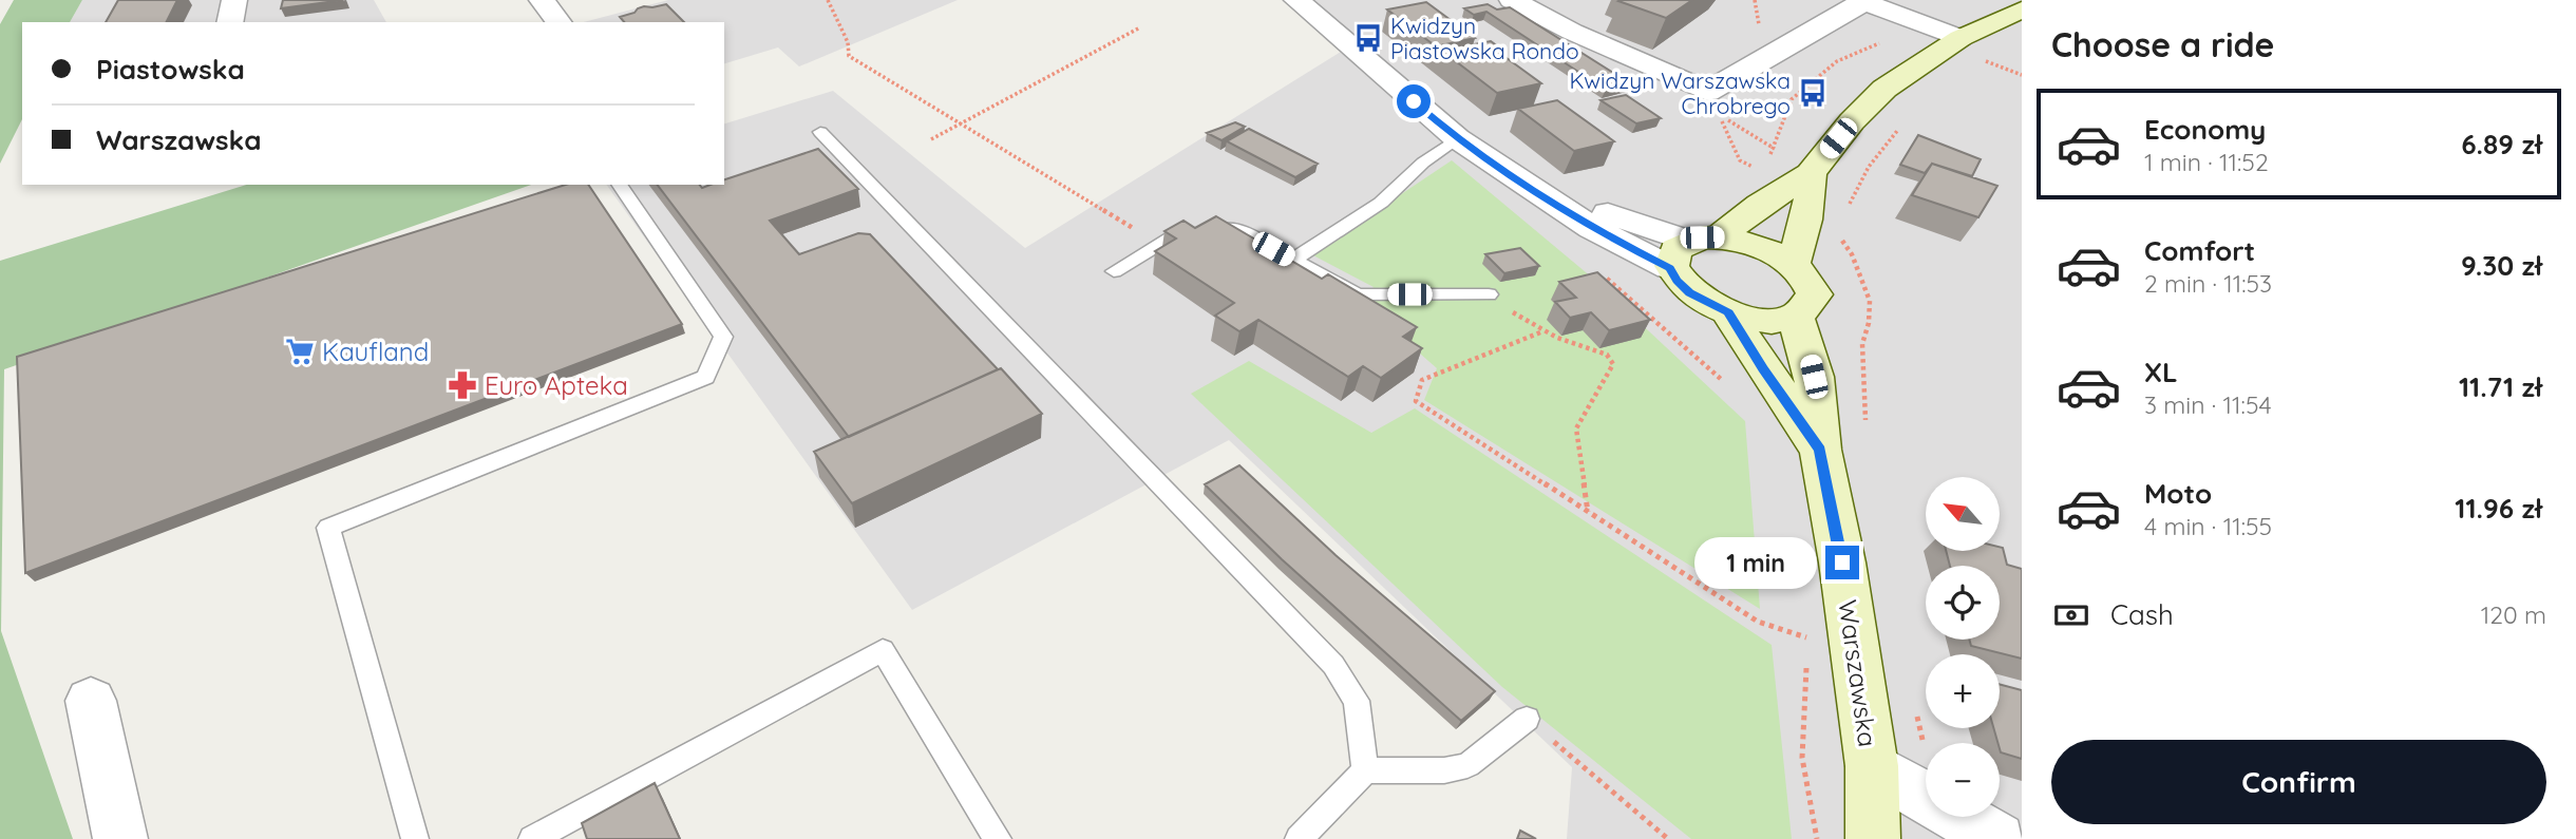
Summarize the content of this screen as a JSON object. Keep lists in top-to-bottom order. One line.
{"streets":{"main road":["Warszawska"]},"places":{"bus stop":["Kwidzyn Piastowska Rondo","Kwidzyn Warszawska Chrobrego"],"supermarket":["Kaufland"],"pharmacy":["Euro Apteka"]},"north":"top left","page":{"heading":"Choose a ride","banner":["Piastowska","Warszawska"],"list":[{"name":"Economy","note":"1 min · 11:52","value":"6.89 zł"},{"name":"Comfort","note":"2 min · 11:53","value":"9.30 zł"},{"name":"XL","note":"3 min · 11:54","value":"11.71 zł"},{"name":"Moto","note":"4 min · 11:55","value":"11.96 zł"}],"map_buttons":["+","−"],"bubble":"1 min","pay":["Cash","120 m"],"buttons":"Confirm"}}
